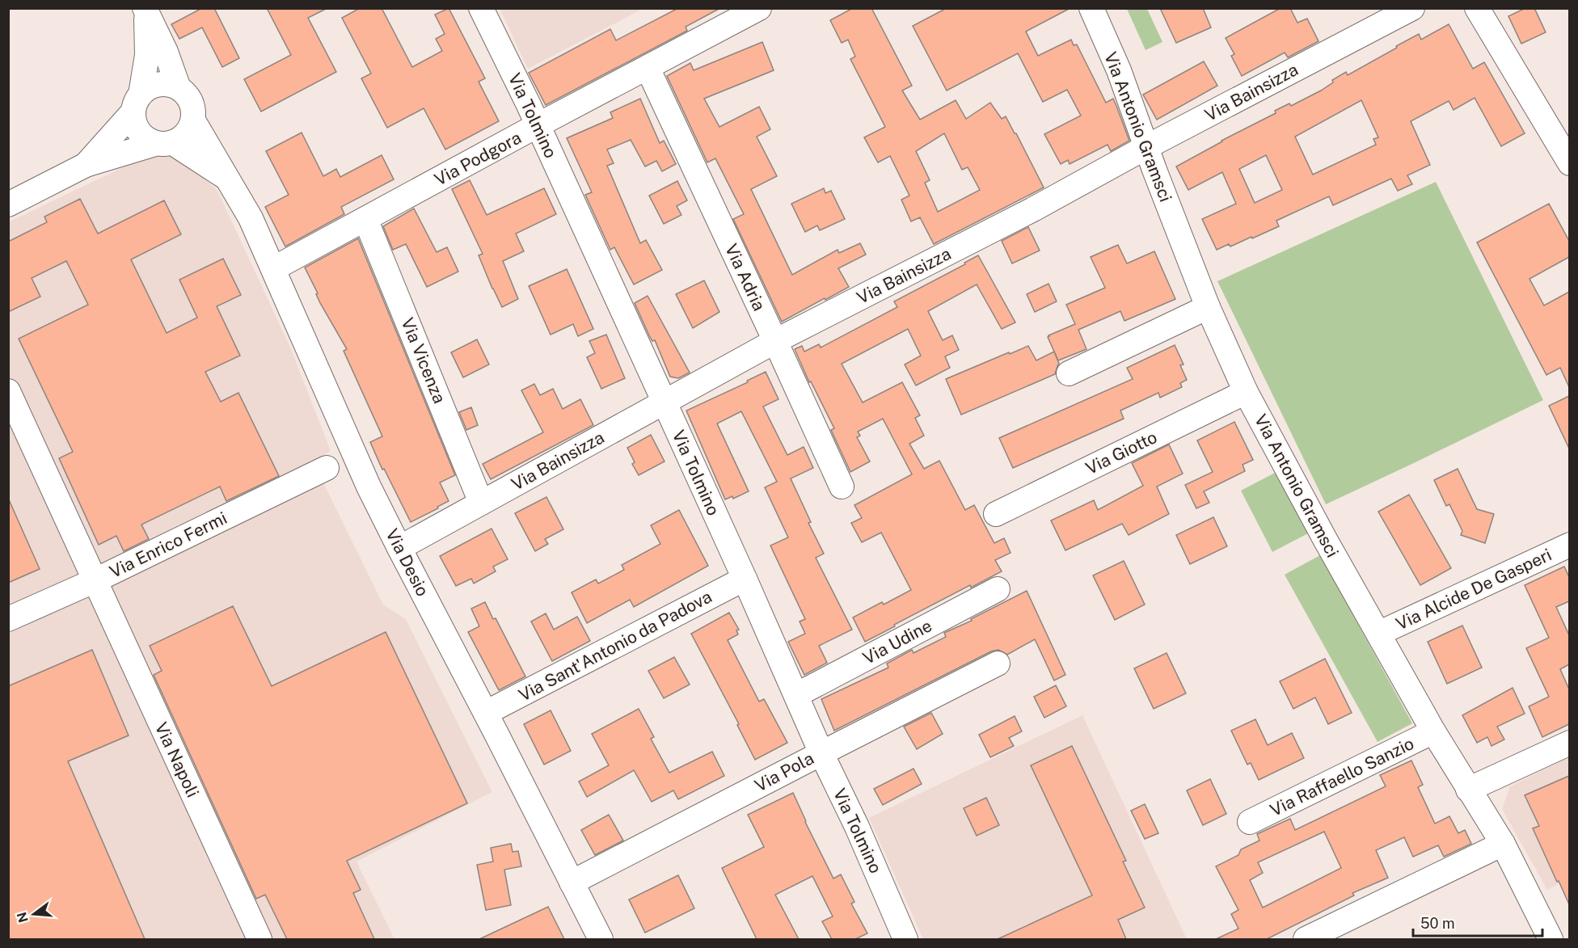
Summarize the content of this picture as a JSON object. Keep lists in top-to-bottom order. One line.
{"streets":{"street":["Via Bainsizza","Via Tolmino","Via Antonio Gramsci","Via Podgora","Via Adria","Via Vicenza","Via Giotto","Via Enrico Fermi","Via Desio","Via Alcide De Gasperi","Via Udine","Via Sant'Antonio da Padova","Via Napoli","Via Pola","Via Raffaello Sanzio"]},"crossings":[["Via Bainsizza","Via Tolmino"],["Via Bainsizza","Via Antonio Gramsci"],["Via Bainsizza","Via Adria"],["Via Bainsizza","Via Vicenza"],["Via Bainsizza","Via Desio"],["Via Tolmino","Via Podgora"],["Via Tolmino","Via Udine"],["Via Tolmino","Via Sant'Antonio da Padova"],["Via Tolmino","Via Pola"],["Via Antonio Gramsci","Via Giotto"],["Via Antonio Gramsci","Via Alcide De Gasperi"],["Via Antonio Gramsci","Via Raffaello Sanzio"],["Via Podgora","Via Adria"],["Via Podgora","Via Vicenza"],["Via Podgora","Via Desio"],["Via Enrico Fermi","Via Napoli"],["Via Desio","Via Sant'Antonio da Padova"],["Via Desio","Via Pola"]],"scale_bar":"50 m","north":"left"}
